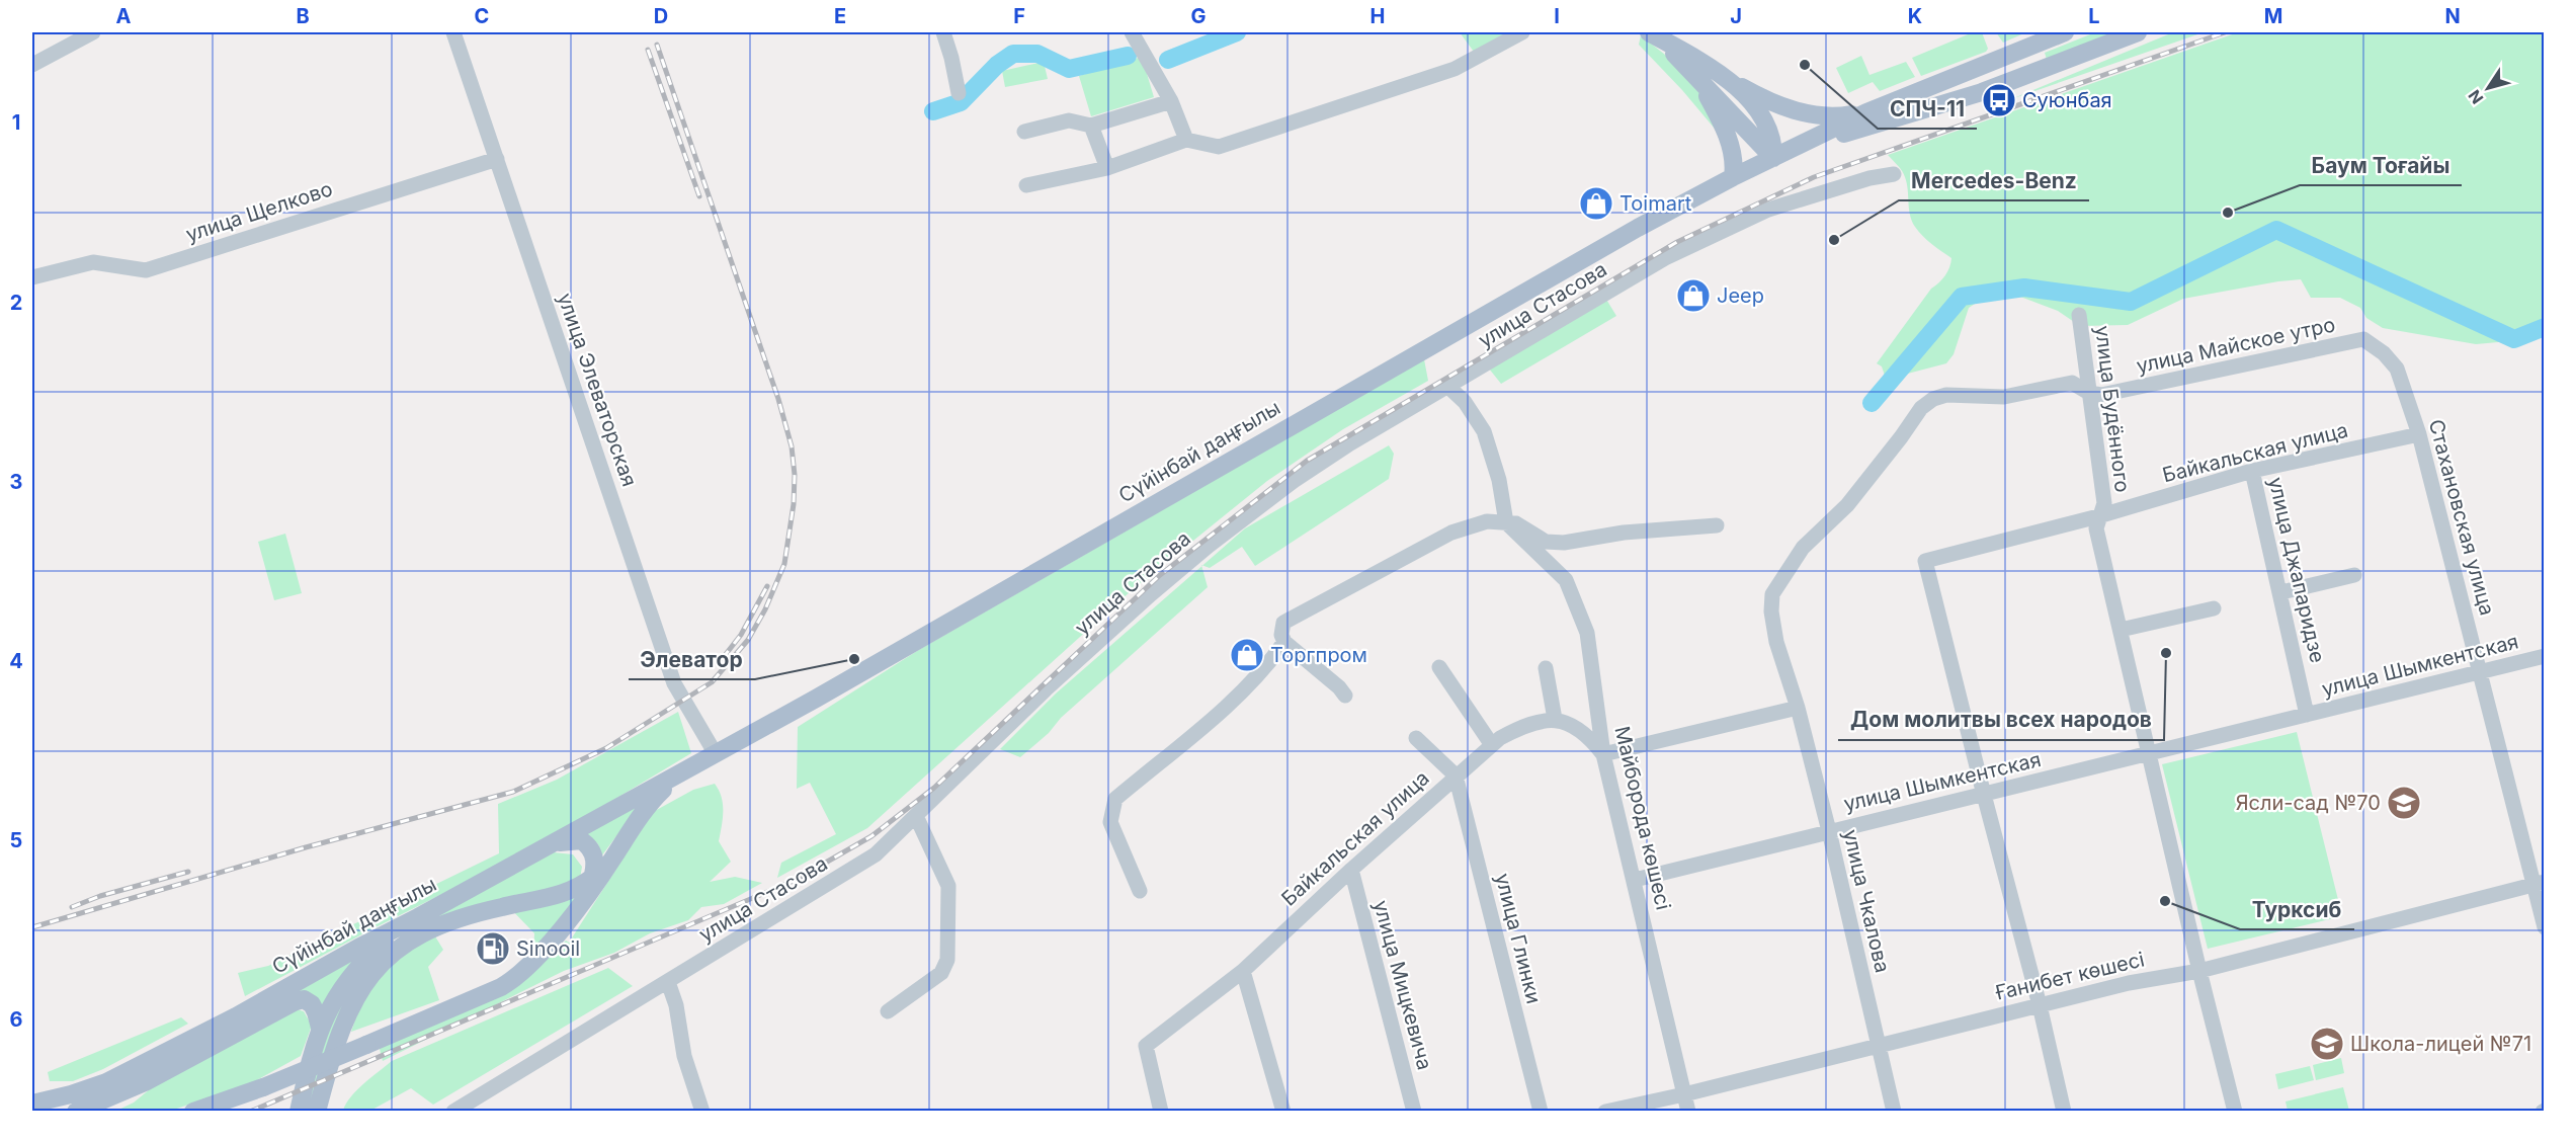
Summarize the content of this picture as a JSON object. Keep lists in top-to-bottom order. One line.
{"streets":{"main road":["Сүйінбай даңғылы"],"street":["улица Щелково","улица Стасова","улица Майское утро","улица Элеваторская","улица Будённого","Байкальская улица","Стахановская улица","улица Джапаридзе","улица Шымкентская","Майборода көшесі","улица Чкалова","улица Глинки","Ғанибет көшесі","улица Мицкевича"]},"crossings":[["улица Щелково","улица Элеваторская"],["улица Майское утро","улица Будённого"],["улица Майское утро","Стахановская улица"],["улица Майское утро","улица Чкалова"],["улица Элеваторская","Сүйінбай даңғылы"],["улица Будённого","Байкальская улица"],["улица Будённого","улица Шымкентская"],["улица Будённого","Ғанибет көшесі"],["Байкальская улица","Стахановская улица"],["Байкальская улица","улица Джапаридзе"],["Байкальская улица","улица Шымкентская"],["Байкальская улица","улица Глинки"],["Байкальская улица","улица Мицкевича"],["Стахановская улица","улица Шымкентская"],["Стахановская улица","Ғанибет көшесі"],["улица Джапаридзе","улица Шымкентская"],["улица Шымкентская","Майборода көшесі"],["улица Шымкентская","улица Чкалова"],["Майборода көшесі","Ғанибет көшесі"],["улица Чкалова","Ғанибет көшесі"]],"places":{"other":["СПЧ-11","Баум Тоғайы","Mercedes-Benz","Дом молитвы всех народов","Элеватор","Турксиб"],"bus stop":["Суюнбая"],"shop":["Toimart","Jeep","Торгпром"],"school or university":["Ясли-сад №70","Школа-лицей №71"],"fuel station":["Sinooil"]},"north":"bottom left","grid":{"columns":["A","B","C","D","E","F","G","H","I","J","K","L","M","N"],"rows":["1","2","3","4","5","6"]}}
